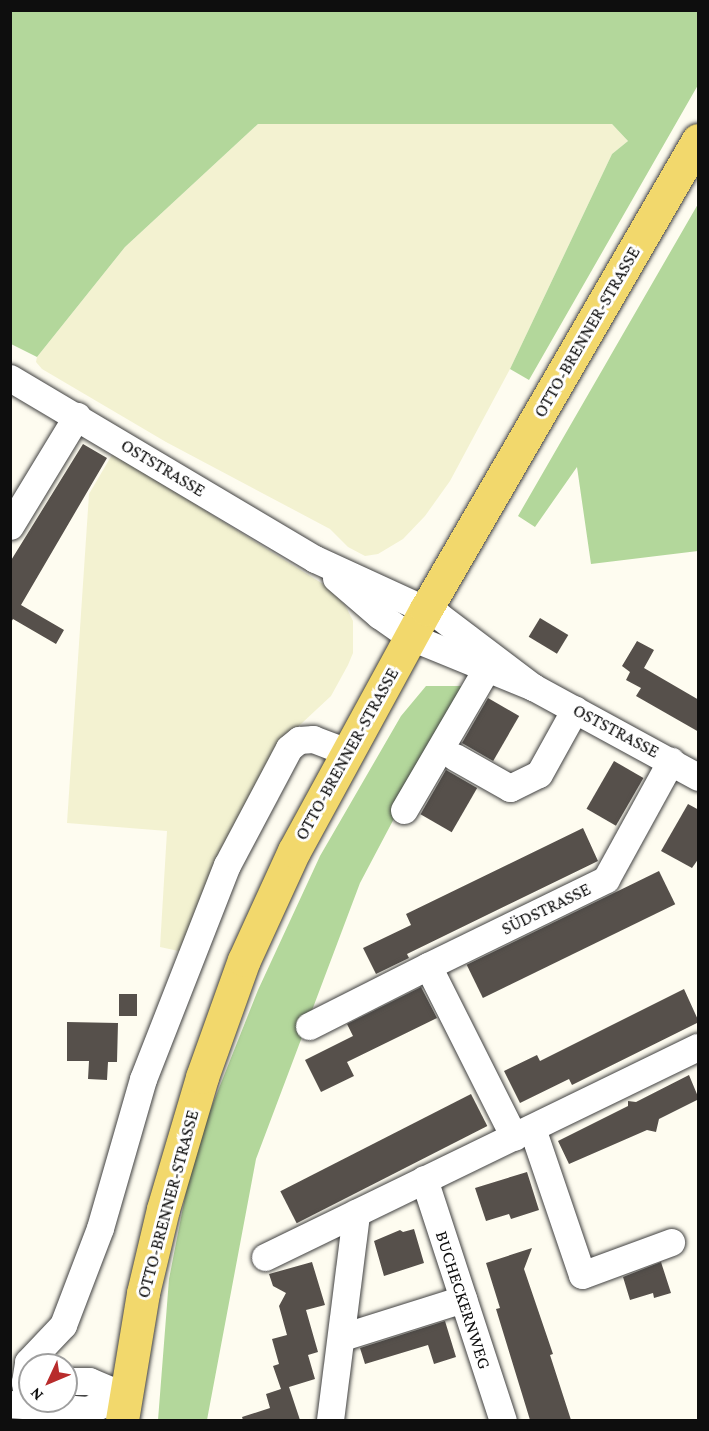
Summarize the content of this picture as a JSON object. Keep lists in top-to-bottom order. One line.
{"streets":{"main road":["OTTO-BRENNER-STRASSE"],"street":["OSTSTRASSE","SÜDSTRASSE","BUCHECKERNWEG"]},"crossings":[["OTTO-BRENNER-STRASSE","OSTSTRASSE"],["OSTSTRASSE","SÜDSTRASSE"]],"north":"bottom left"}
